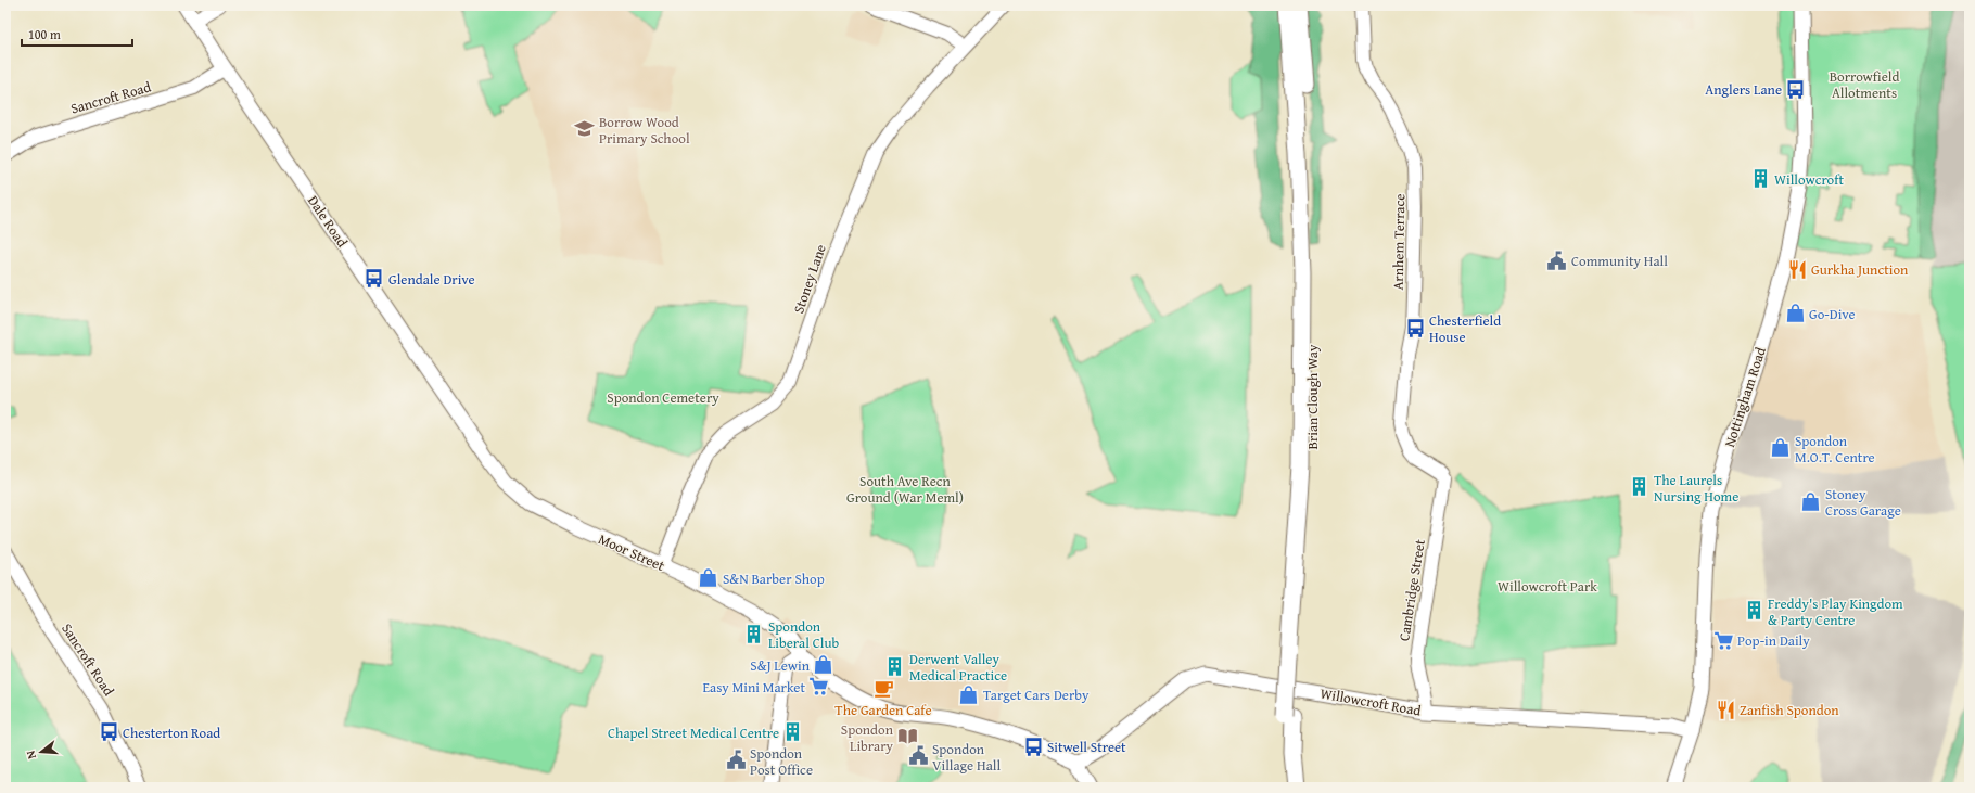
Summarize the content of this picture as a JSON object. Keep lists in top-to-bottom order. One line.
{"streets":{"highway":["Brian Clough Way"],"main road":["Dale Road","Nottingham Road","Moor Street","Willowcroft Road"],"street":["Sancroft Road","Arnhem Terrace","Stoney Lane","Cambridge Street"]},"crossings":[["Sancroft Road","Dale Road"],["Dale Road","Moor Street"],["Arnhem Terrace","Cambridge Street"],["Stoney Lane","Moor Street"],["Nottingham Road","Willowcroft Road"],["Cambridge Street","Willowcroft Road"]],"parks":["Borrowfield Allotments","Spondon Cemetery","South Ave Recn Ground (War Meml)","Willowcroft Park"],"places":{"bus stop":["Anglers Lane","Glendale Drive","Chesterfield House","Chesterton Road","Sitwell Street"],"school or university":["Borrow Wood Primary School"],"building":["Willowcroft","The Laurels Nursing Home","Freddy's Play Kingdom & Party Centre","Spondon Liberal Club","Derwent Valley Medical Practice","Chapel Street Medical Centre"],"public building":["Community Hall","Spondon Village Hall","Spondon Post Office"],"restaurant":["Gurkha Junction","Zanfish Spondon"],"shop":["Go-Dive","Spondon M.O.T. Centre","Stoney Cross Garage","S&N Barber Shop","S&J Lewin","Target Cars Derby"],"supermarket":["Pop-in Daily","Easy Mini Market"],"cafe":["The Garden Cafe"],"library":["Spondon Library"]},"scale_bar":"100 m","north":"left"}
